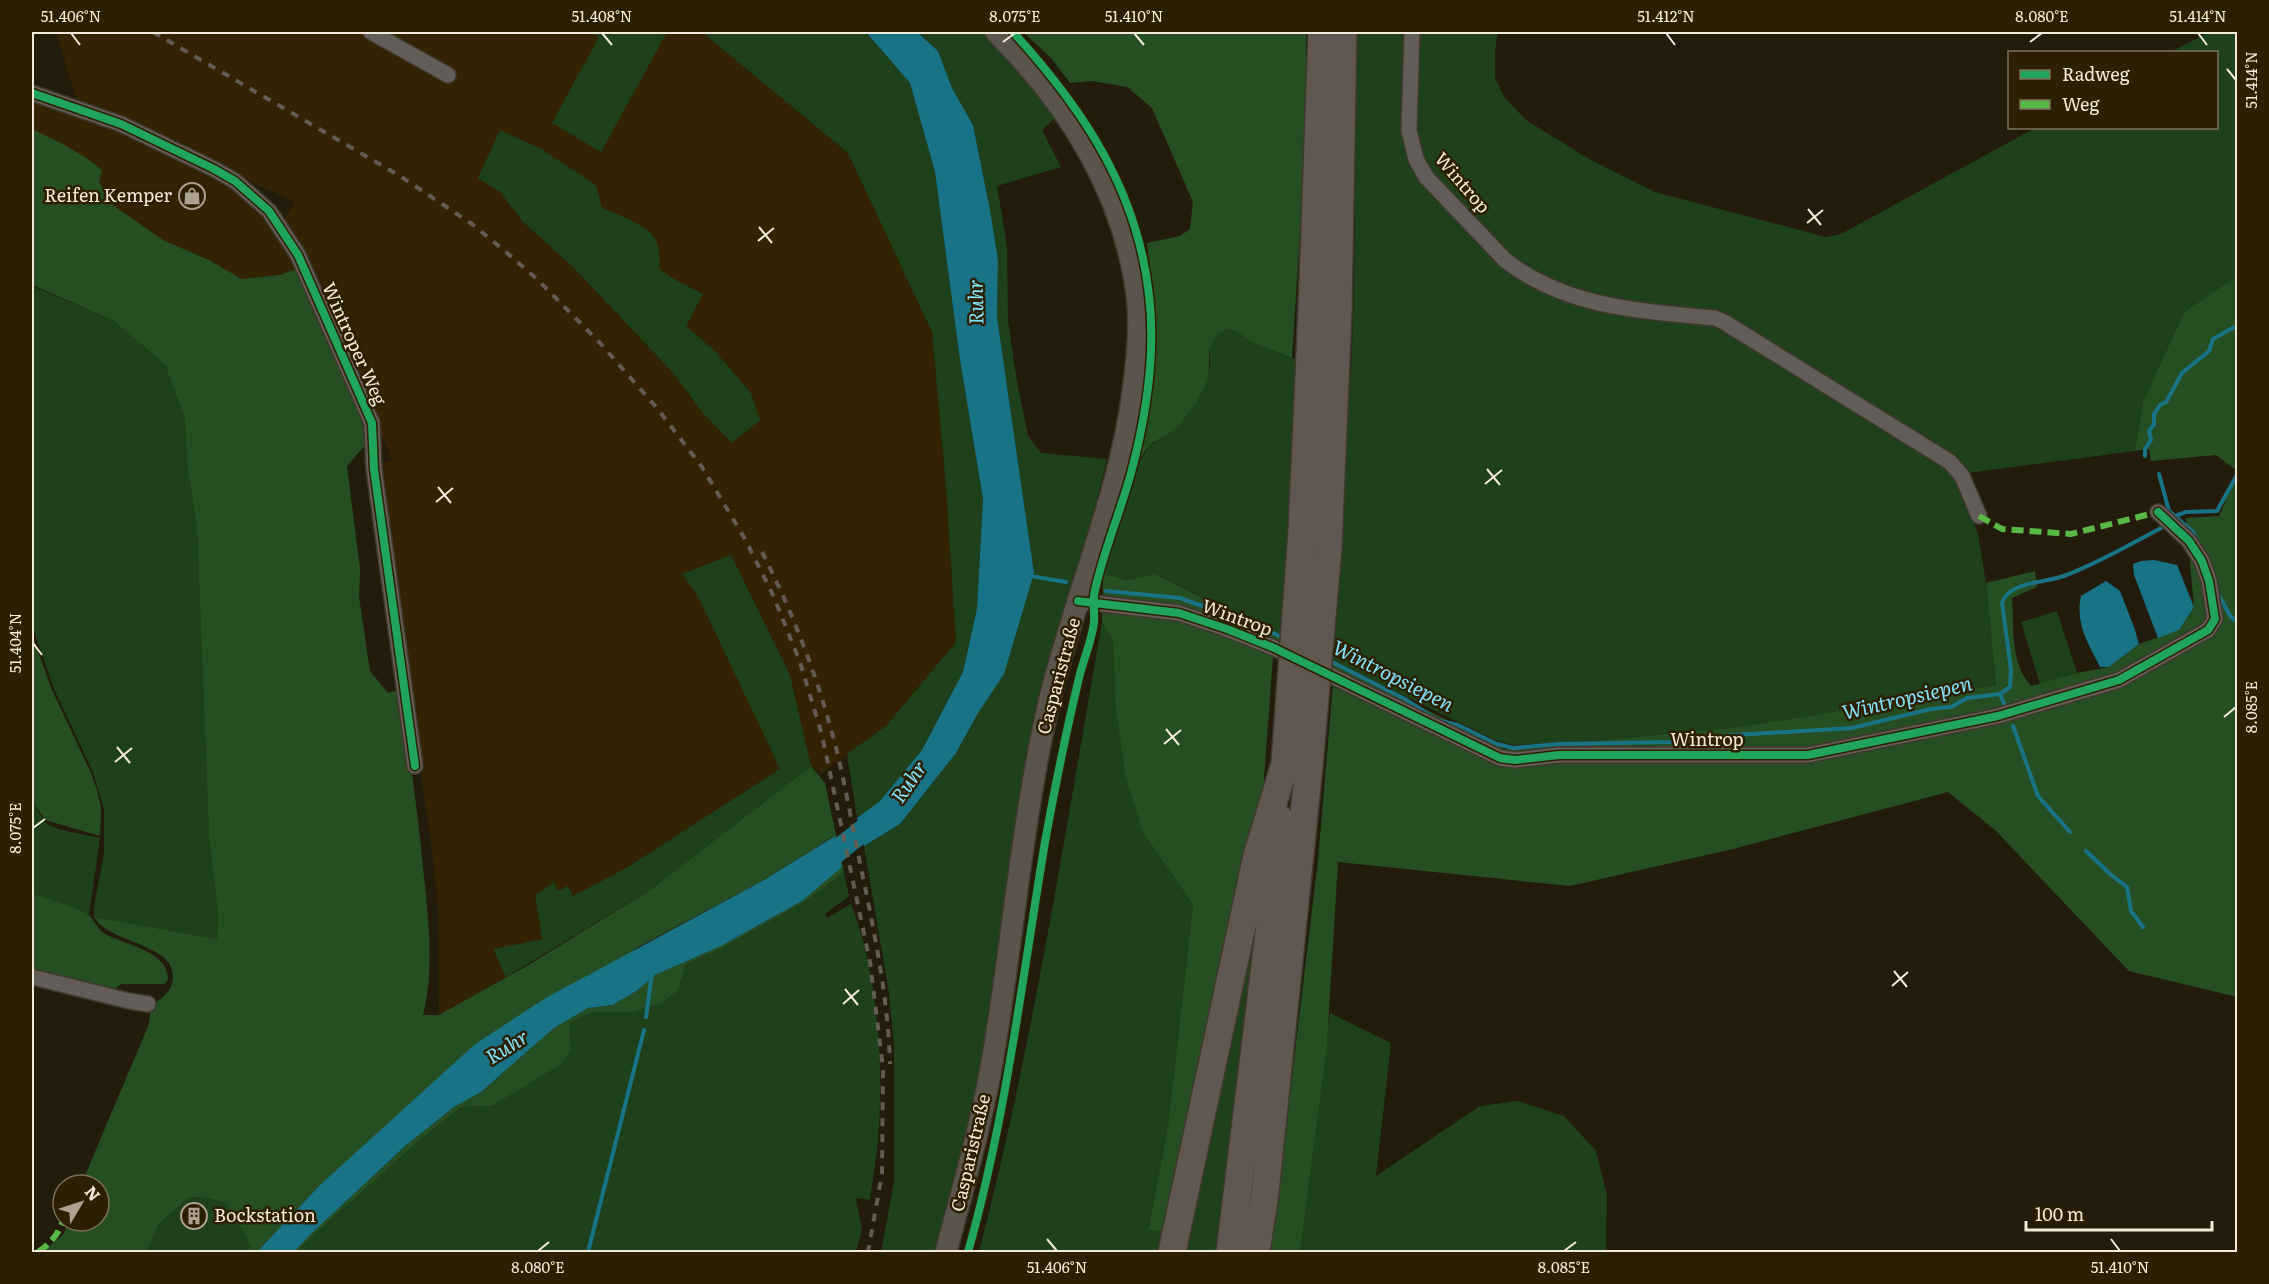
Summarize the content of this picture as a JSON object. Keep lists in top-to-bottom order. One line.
{"streets":{"main road":["Casparistraße"],"street":["Wintrop","Wintroper Weg"]},"crossings":[["Wintrop","Casparistraße"]],"water":["Ruhr","Wintropsiepen"],"places":{"shop":["Reifen Kemper"],"building":["Bockstation"]},"legend":["Radweg","Weg"],"scale_bar":"100 m","north":"top right","coordinates":["51.406°N","51.408°N","8.075°E","51.410°N","51.412°N","8.080°E","51.414°N","51.404°N","8.085°E"]}
